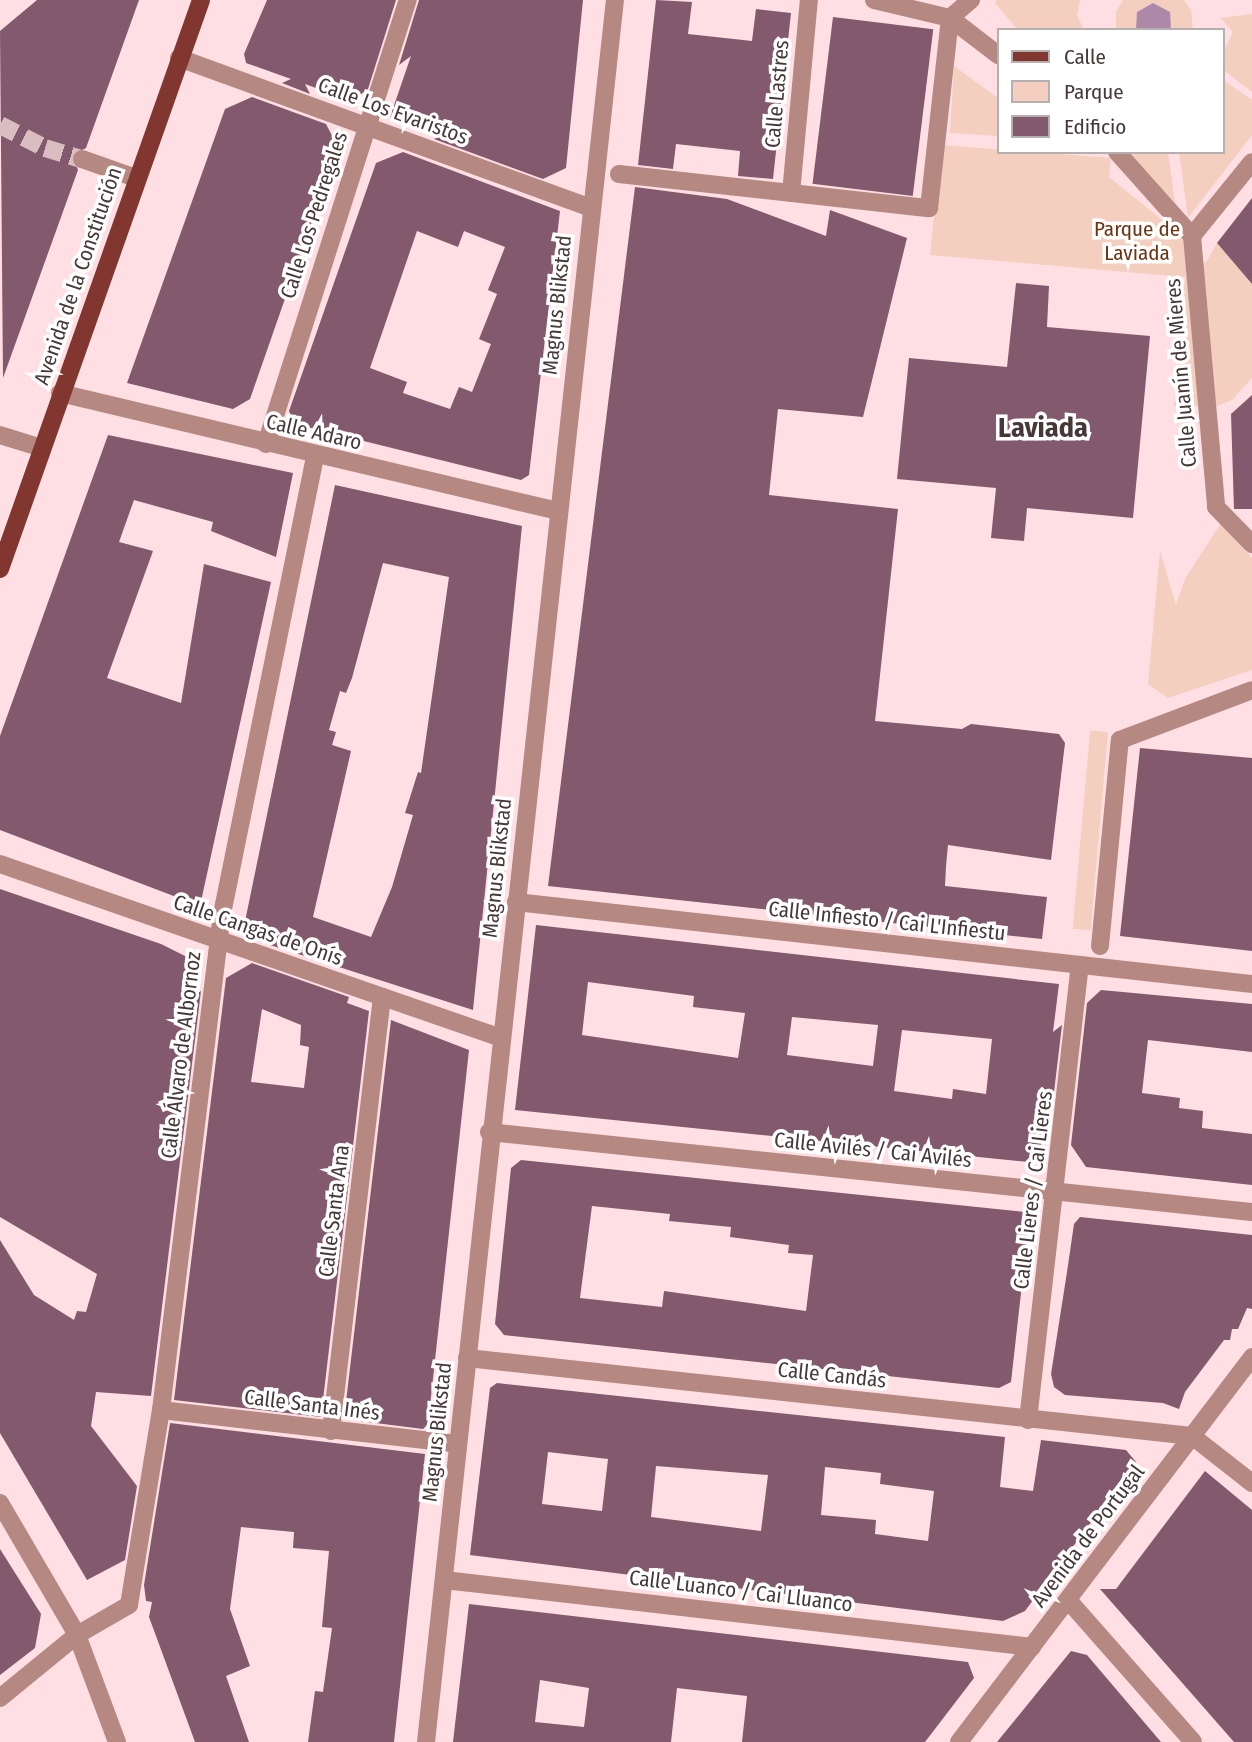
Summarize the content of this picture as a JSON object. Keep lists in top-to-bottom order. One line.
{"streets":{"main road":["Avenida de la Constitución"],"street":["Calle Lastres","Calle Los Evaristos","Calle Los Pedregales","Magnus Blikstad","Calle Juanín de Mieres","Calle Adaro","Calle Infiesto / Cai L'Infiestu","Calle Cangas de Onís","Calle Álvaro de Albornoz","Calle Avilés / Cai Avilés","Calle Lieres / Cai Lieres","Calle Santa Ana","Calle Candás","Calle Santa Inés","Avenida de Portugal","Calle Luanco / Cai Lluanco"]},"crossings":[["Calle Los Evaristos","Calle Los Pedregales"],["Calle Los Evaristos","Avenida de la Constitución"],["Calle Los Evaristos","Magnus Blikstad"],["Calle Los Pedregales","Calle Adaro"],["Avenida de la Constitución","Calle Adaro"],["Magnus Blikstad","Calle Adaro"],["Magnus Blikstad","Calle Infiesto / Cai L'Infiestu"],["Magnus Blikstad","Calle Cangas de Onís"],["Magnus Blikstad","Calle Avilés / Cai Avilés"],["Magnus Blikstad","Calle Candás"],["Magnus Blikstad","Calle Santa Inés"],["Magnus Blikstad","Calle Luanco / Cai Lluanco"],["Calle Adaro","Calle Álvaro de Albornoz"],["Calle Infiesto / Cai L'Infiestu","Calle Lieres / Cai Lieres"],["Calle Cangas de Onís","Calle Álvaro de Albornoz"],["Calle Cangas de Onís","Calle Santa Ana"],["Calle Álvaro de Albornoz","Calle Santa Inés"],["Calle Avilés / Cai Avilés","Calle Lieres / Cai Lieres"],["Calle Lieres / Cai Lieres","Calle Candás"],["Calle Santa Ana","Calle Santa Inés"],["Calle Candás","Avenida de Portugal"],["Avenida de Portugal","Calle Luanco / Cai Lluanco"]],"districts":["Laviada"],"parks":["Parque de Laviada"],"legend":["Calle","Parque","Edificio"]}
